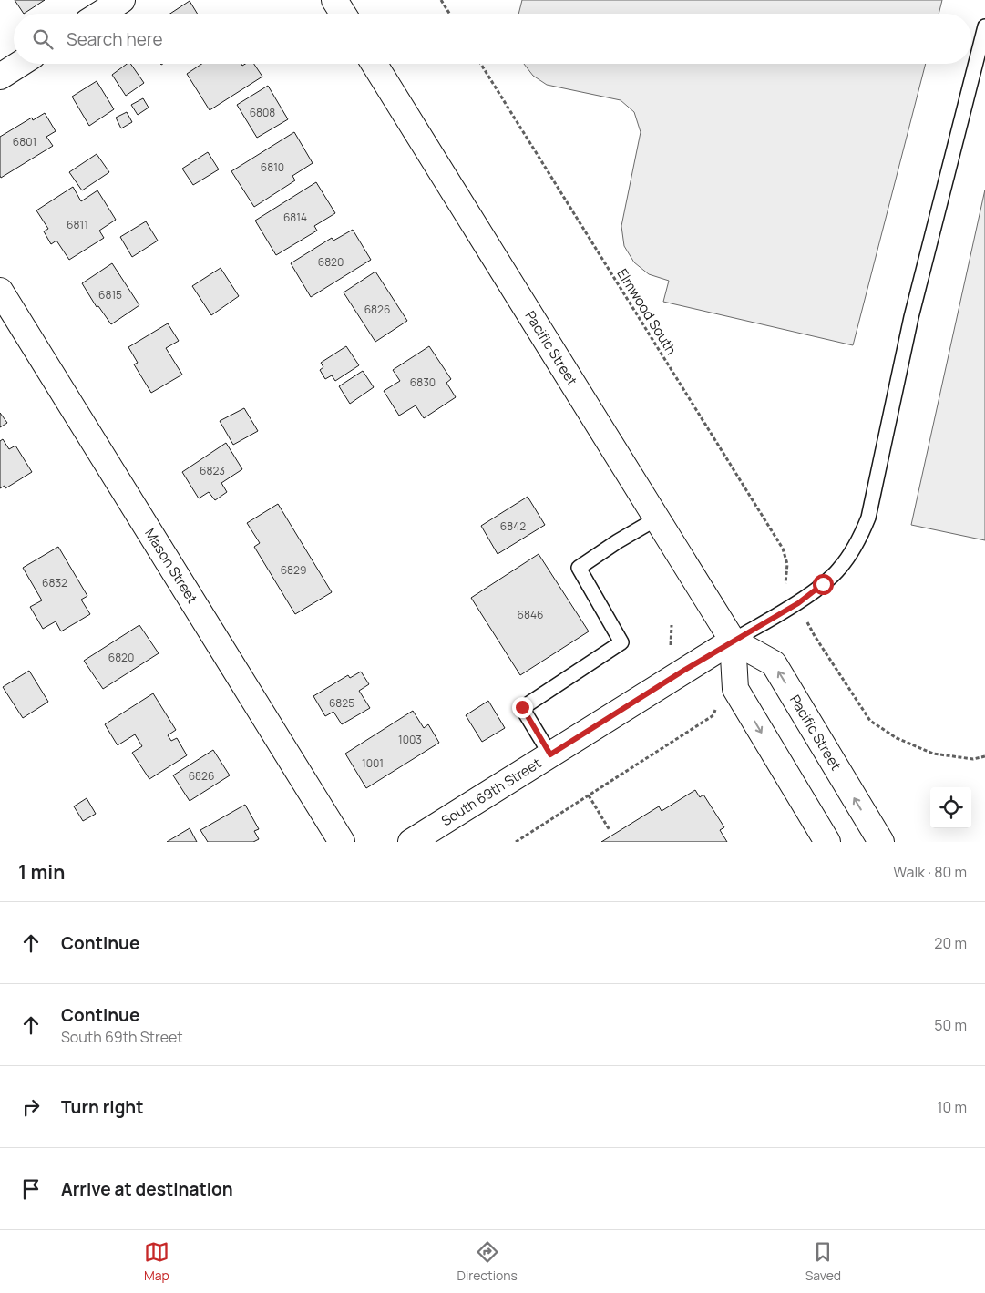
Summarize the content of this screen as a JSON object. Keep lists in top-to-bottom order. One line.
{"streets":{"main road":["Pacific Street","Mason Street","South 69th Street"],"path":["Elmwood South"]},"crossings":[["Pacific Street","South 69th Street"]],"house_numbers":["6808","6801","6810","6814","6811","6820","6815","6826","6830","6823","6842","6829","6832","6846","6820","6825","1003","1001","6826"],"page":{"search":"Search here","heading":["1 min","Walk · 80 m"],"list":[["Continue","20 m"],["Continue","South 69th Street","50 m"],["Turn right","10 m"],"Arrive at destination"],"nav":["Map","Directions","Saved"]}}
